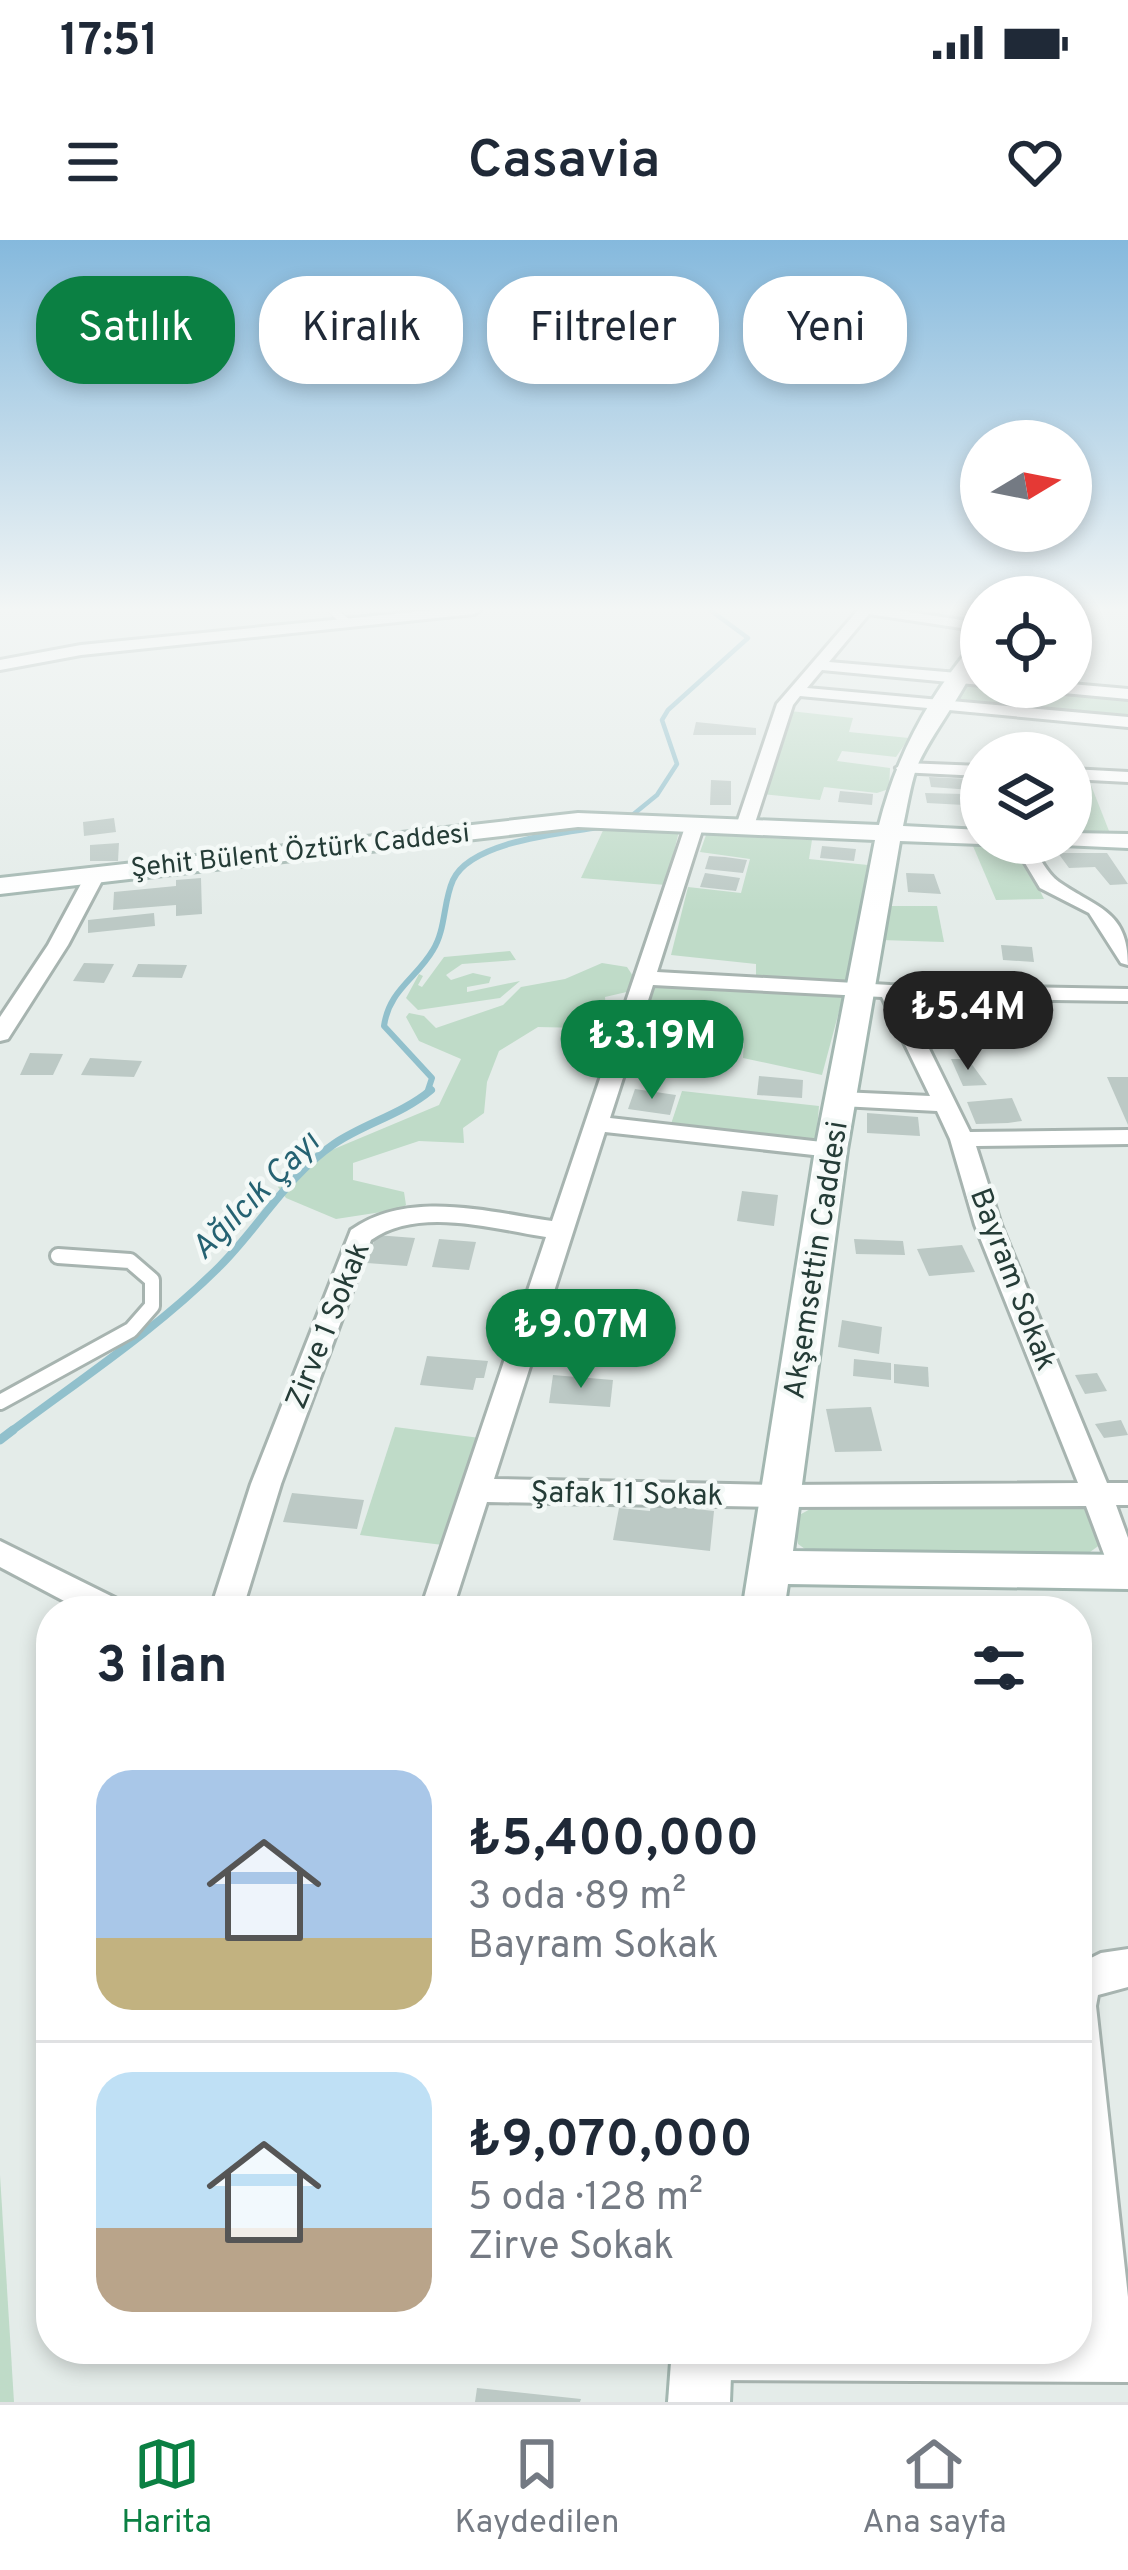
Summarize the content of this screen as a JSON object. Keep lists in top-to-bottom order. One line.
{"streets":{"street":["Şehit Bülent Öztürk Caddesi","Akşemsettin Caddesi","Bayram Sokak","Zirve 1 Sokak","Şafak 11 Sokak"]},"crossings":[["Akşemsettin Caddesi","Bayram Sokak"],["Akşemsettin Caddesi","Şafak 11 Sokak"],["Bayram Sokak","Şafak 11 Sokak"]],"water":["Ağılcık Çayı"],"north":"right","page":{"status":"17:51","header":"Casavia","chip":["Satılık","Kiralık","Filtreler","Yeni"],"price":["₺5.4M","₺3.19M","₺9.07M"],"heading":"3 ilan","list":[{"name":"₺5,400,000","note":"3 oda · 89 m² · Bayram Sokak"},{"name":"₺9,070,000","note":"5 oda · 128 m² · Zirve Sokak"}],"tabs":["Harita","Kaydedilen","Ana sayfa"]}}
